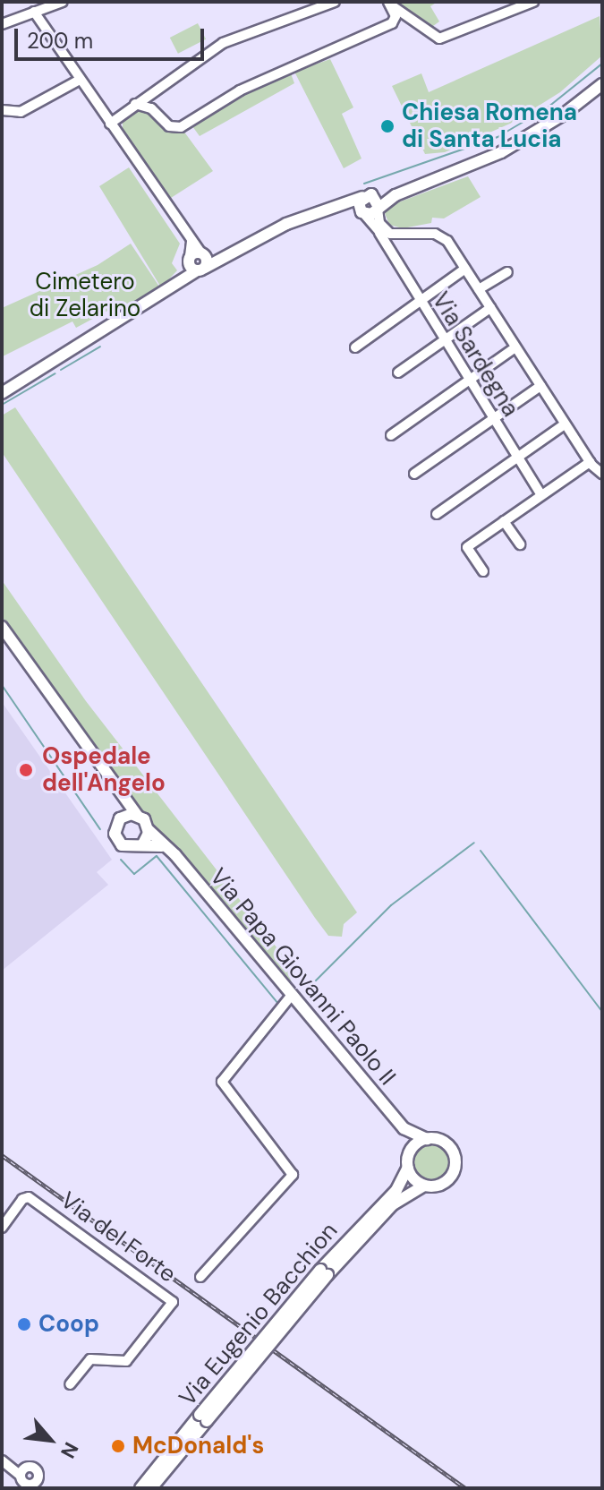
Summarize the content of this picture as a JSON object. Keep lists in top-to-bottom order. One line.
{"streets":{"main road":["Via Papa Giovanni Paolo II","Via Eugenio Bacchion"],"street":["Via Sardegna","Via del Forte"]},"crossings":[["Via Papa Giovanni Paolo II","Via del Forte"],["Via Papa Giovanni Paolo II","Via Eugenio Bacchion"]],"parks":["Cimetero di Zelarino"],"places":["Chiesa Romena di Santa Lucia","Ospedale dell'Angelo","Coop","McDonald's"],"scale_bar":"200 m","north":"bottom right"}
